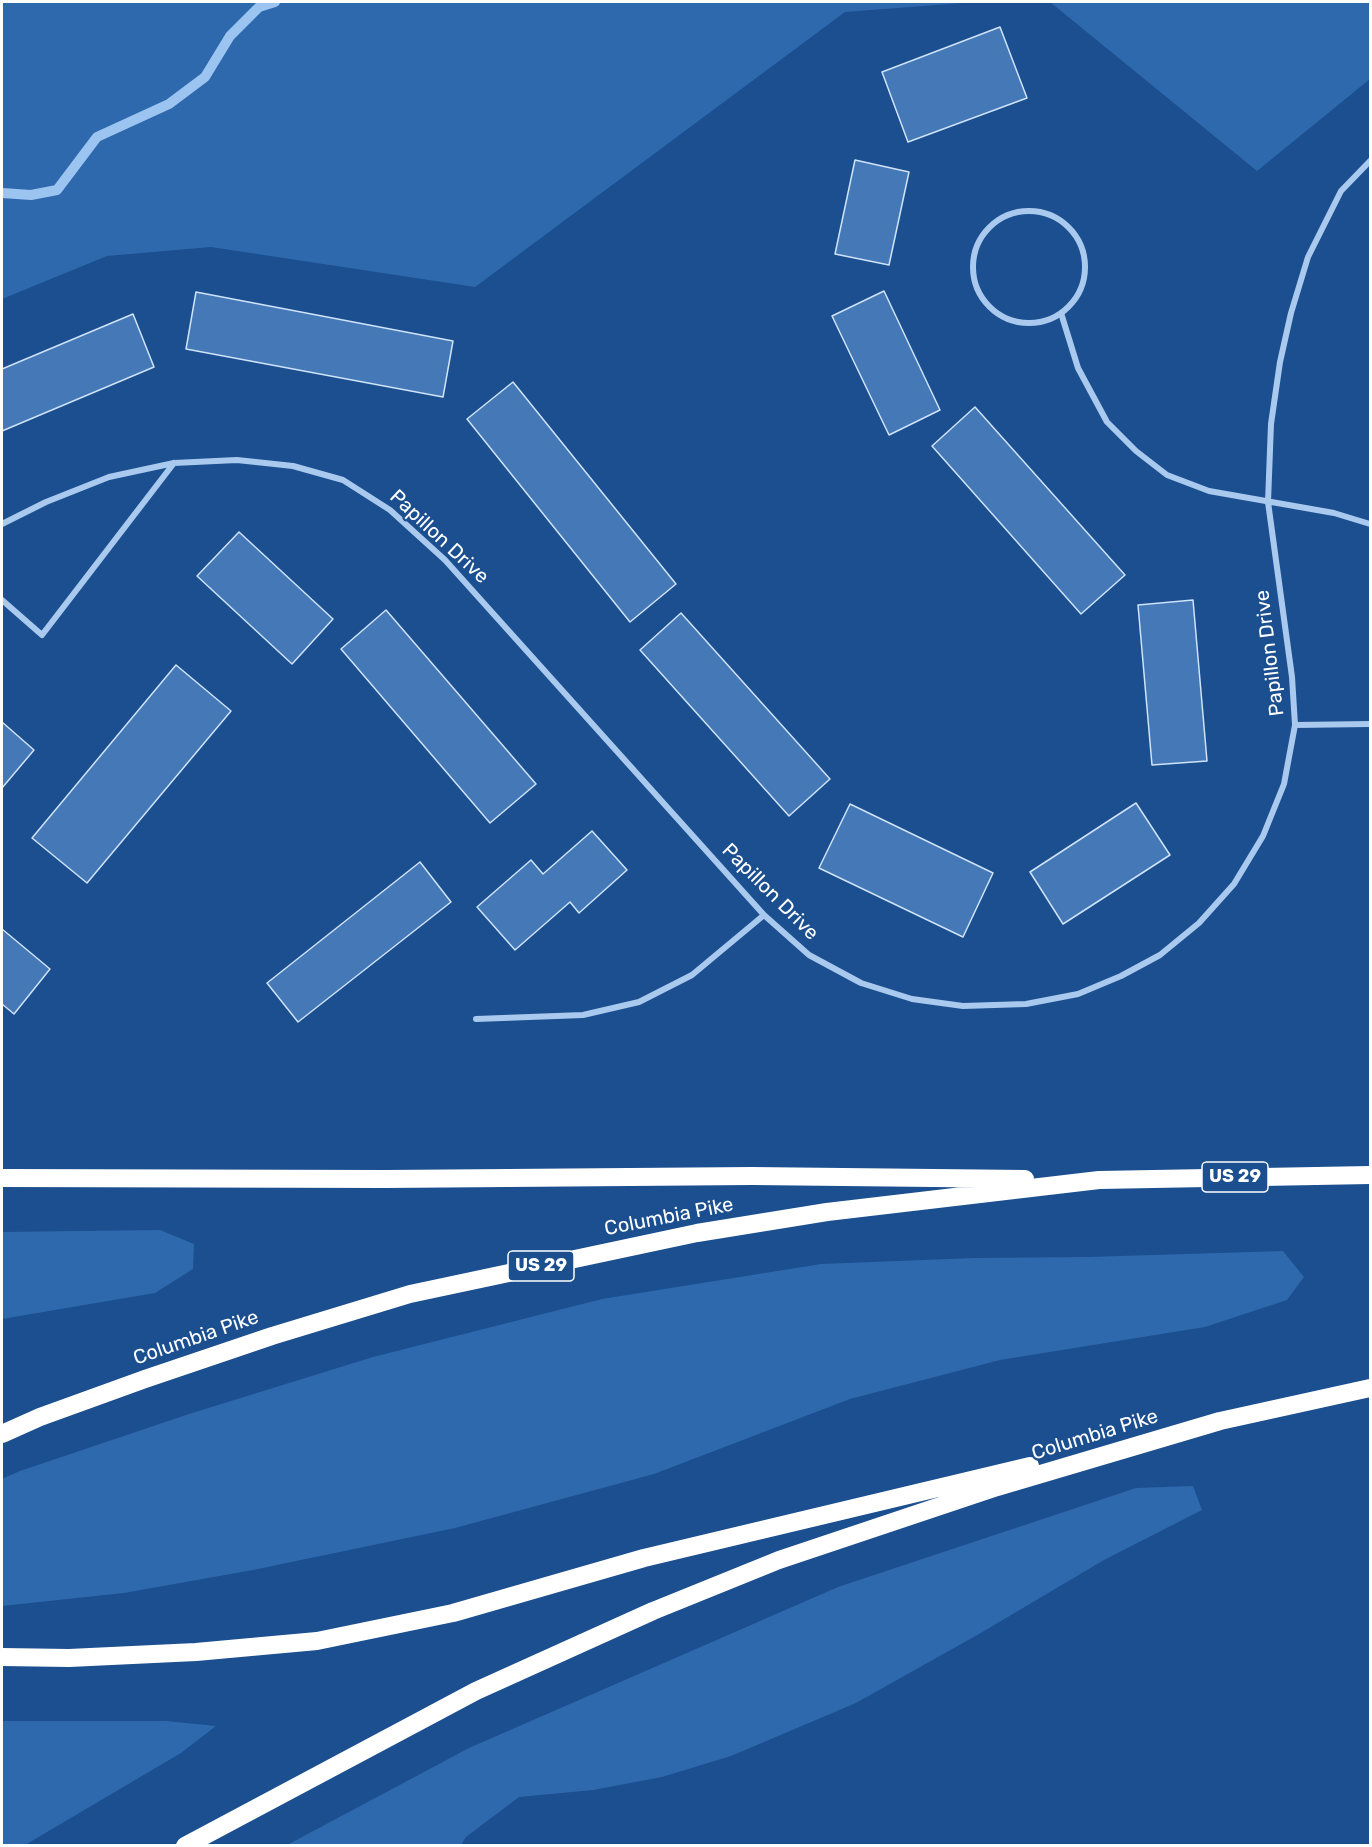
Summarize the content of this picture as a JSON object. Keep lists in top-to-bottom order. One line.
{"streets":{"highway":["US 29","Columbia Pike"],"street":["Papillon Drive"]}}
